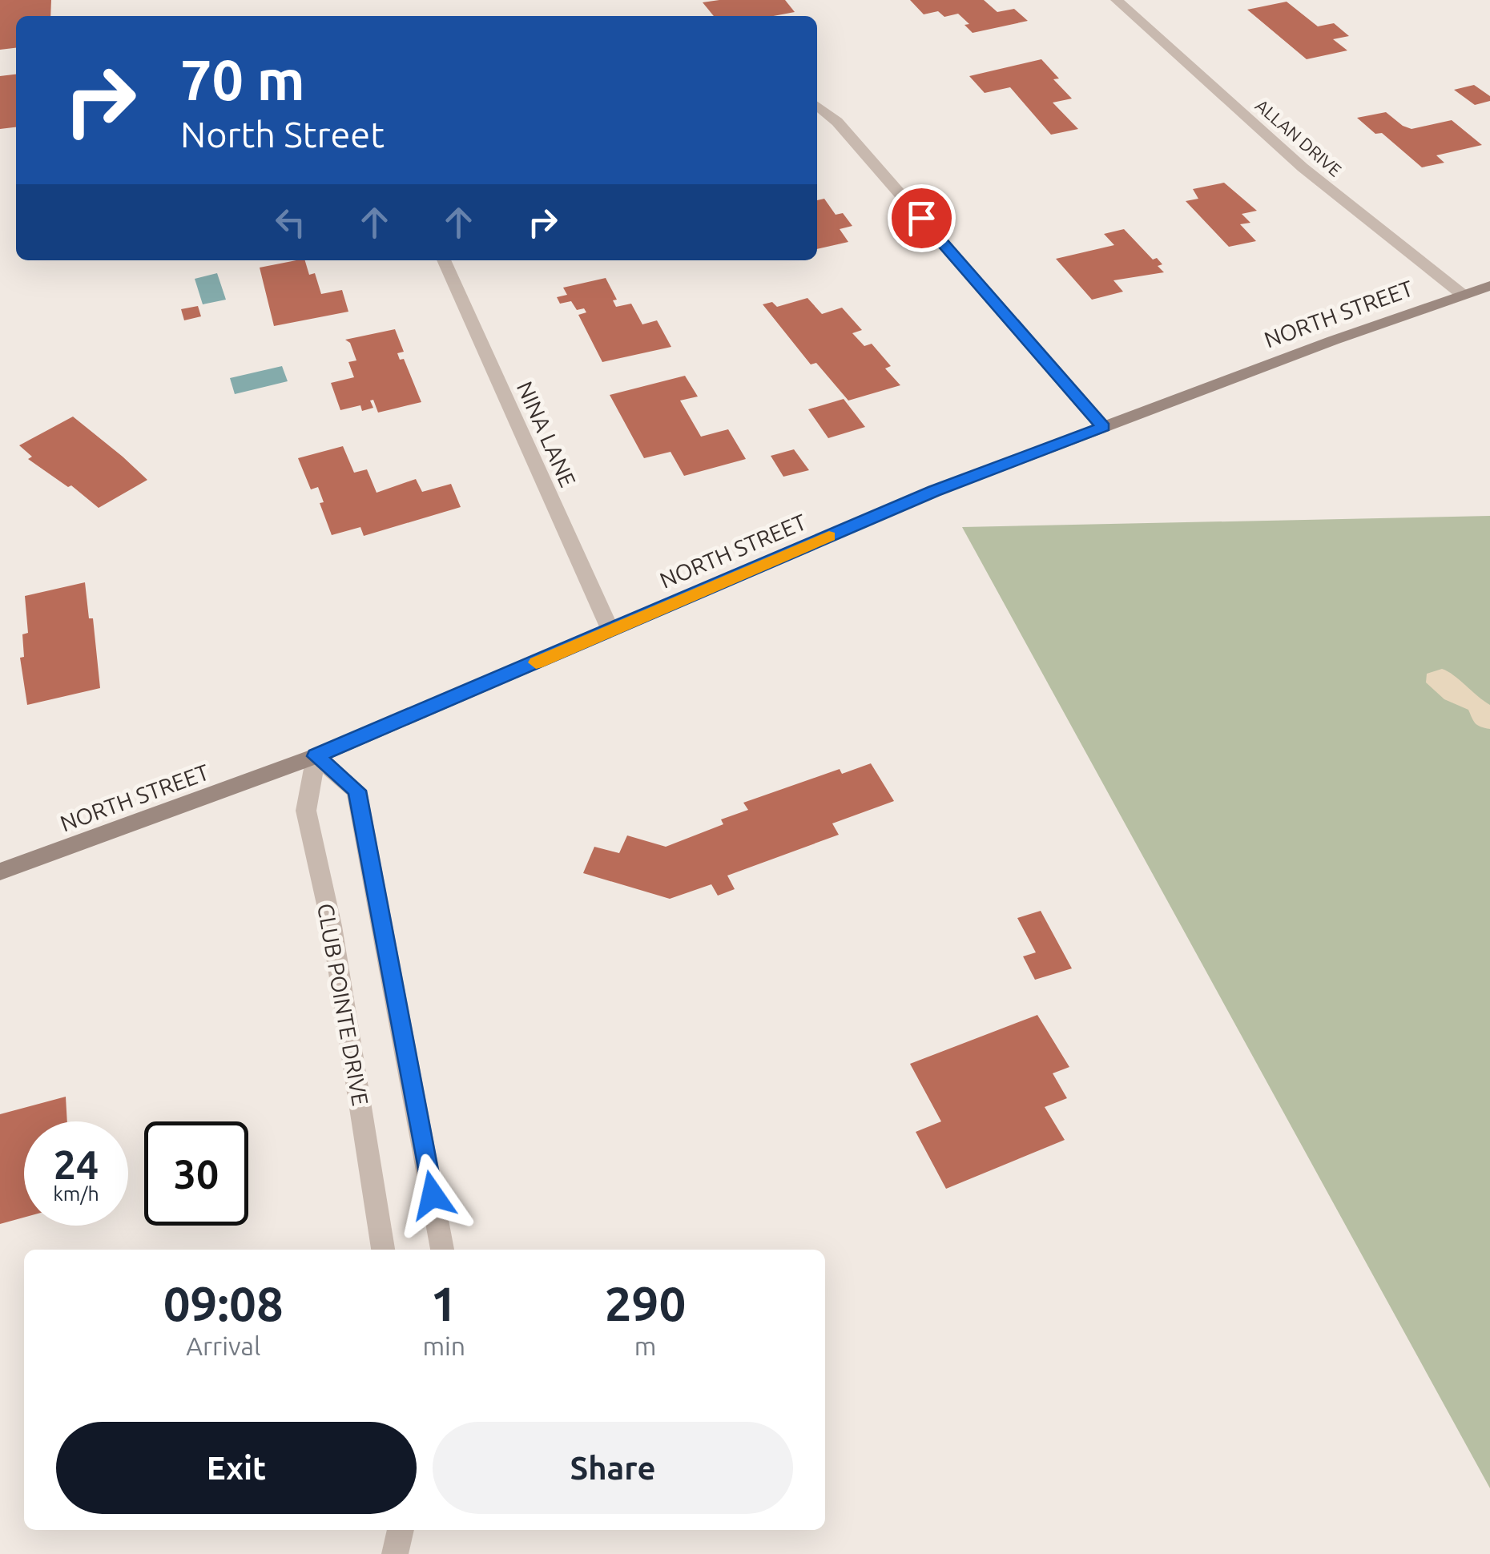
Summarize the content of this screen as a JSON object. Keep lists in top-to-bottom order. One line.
{"streets":{"main road":["NORTH STREET"],"street":["ALLAN DRIVE","NINA LANE","CLUB POINTE DRIVE"]},"crossings":[["ALLAN DRIVE","NORTH STREET"],["NORTH STREET","NINA LANE"],["NORTH STREET","CLUB POINTE DRIVE"]],"page":{"turn":["70 m","North Street"],"speed":"24 km/h","limit":"30","eta":["09:08","Arrival","1","min","290","m"],"buttons":["Exit","Share"]}}
